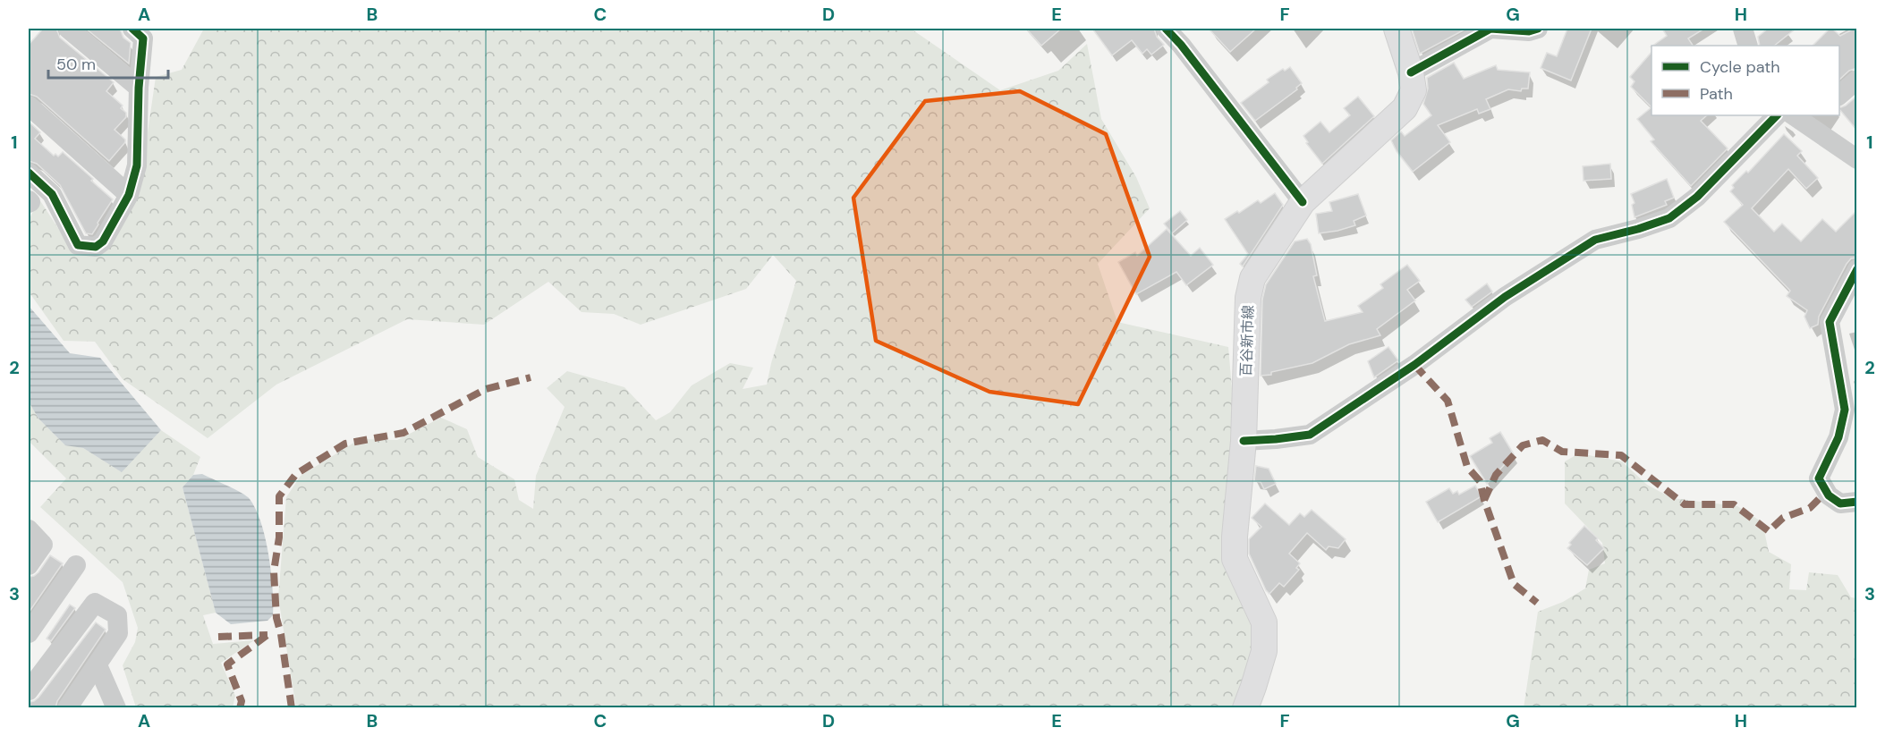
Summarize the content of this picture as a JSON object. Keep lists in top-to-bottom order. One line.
{"streets":{"main road":["百谷新市線"]},"legend":["Cycle path","Path"],"scale_bar":"50 m","grid":{"columns":["A","B","C","D","E","F","G","H"],"rows":["1","2","3"]}}
